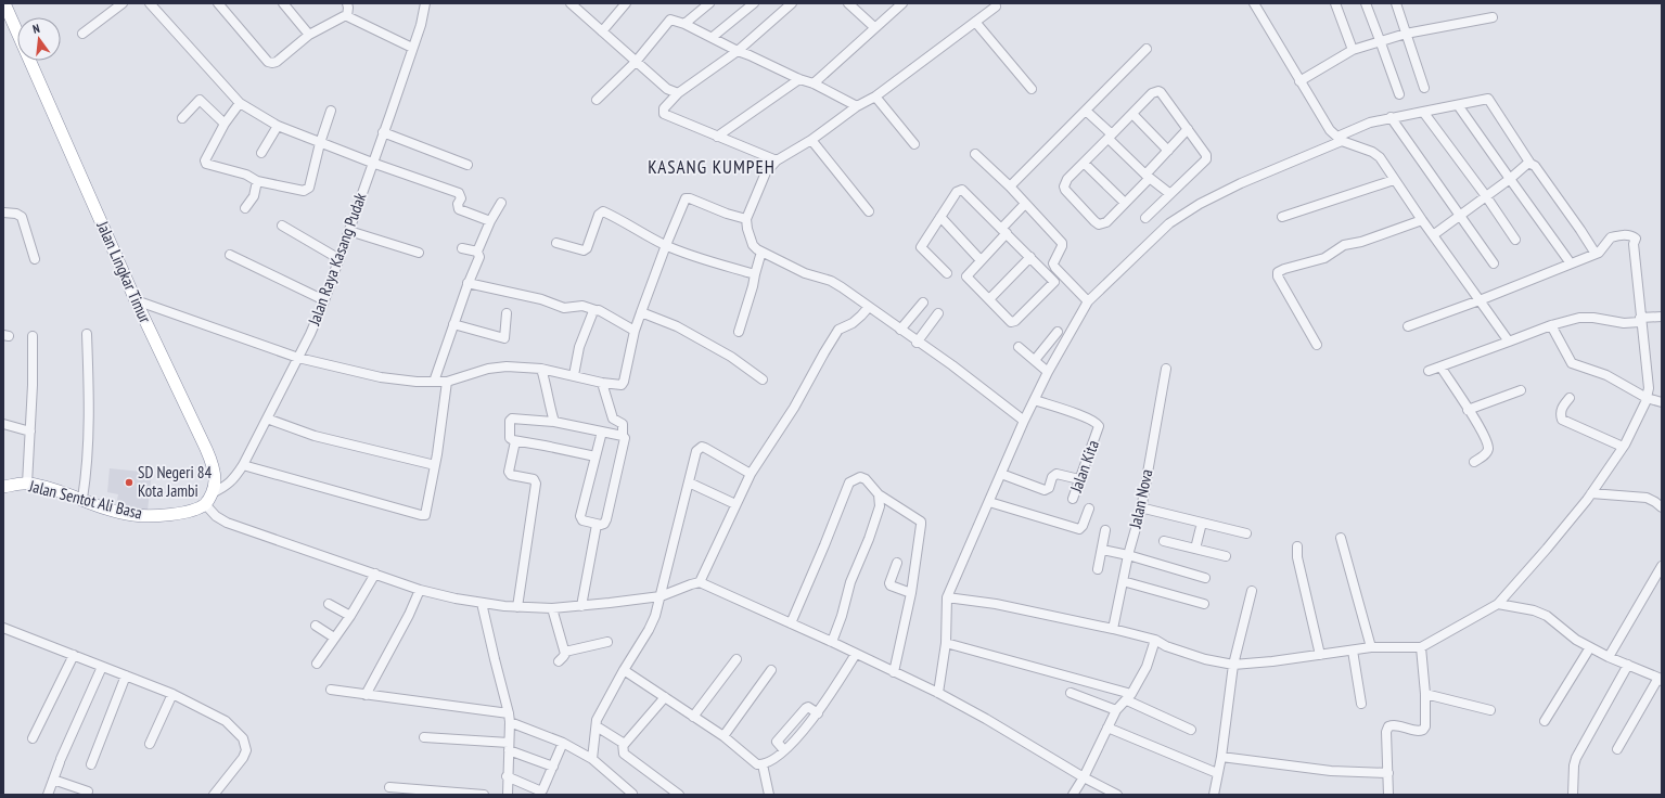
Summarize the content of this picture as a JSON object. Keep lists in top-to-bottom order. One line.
{"streets":{"highway":["Jalan Lingkar Timur","Jalan Sentot Ali Basa"],"street":["Jalan Raya Kasang Pudak","Jalan Kita","Jalan Nova"]},"crossings":[["Jalan Raya Kasang Pudak","Jalan Lingkar Timur"]],"districts":["KASANG KUMPEH"],"places":["SD Negeri 84 Kota Jambi"],"north":"top"}
